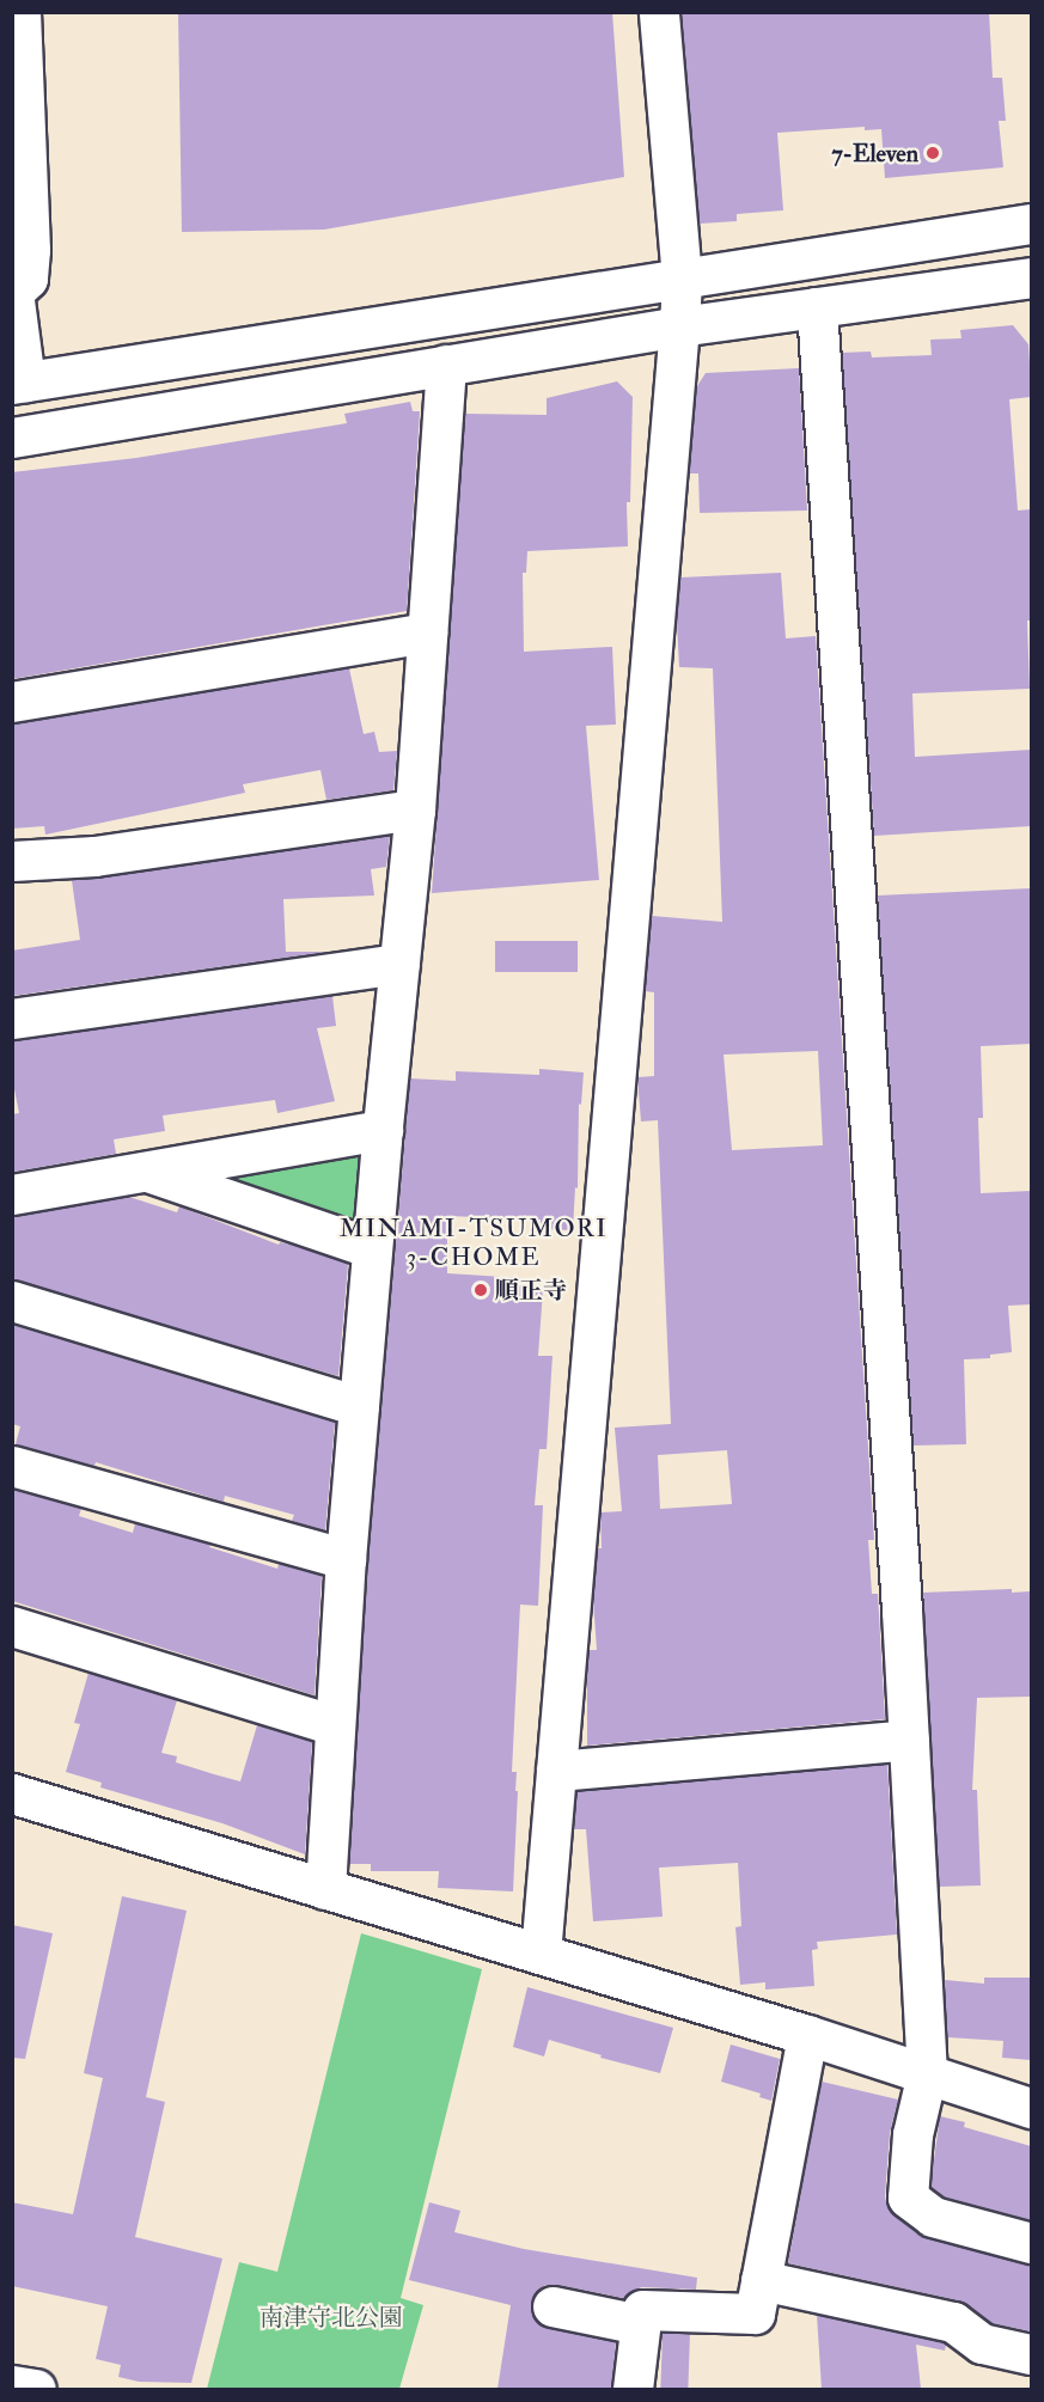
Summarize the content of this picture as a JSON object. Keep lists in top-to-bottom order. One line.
{"districts":["MINAMI-TSUMORI 3-CHOME"],"parks":["南津守北公園"],"places":["7-Eleven","順正寺"]}
